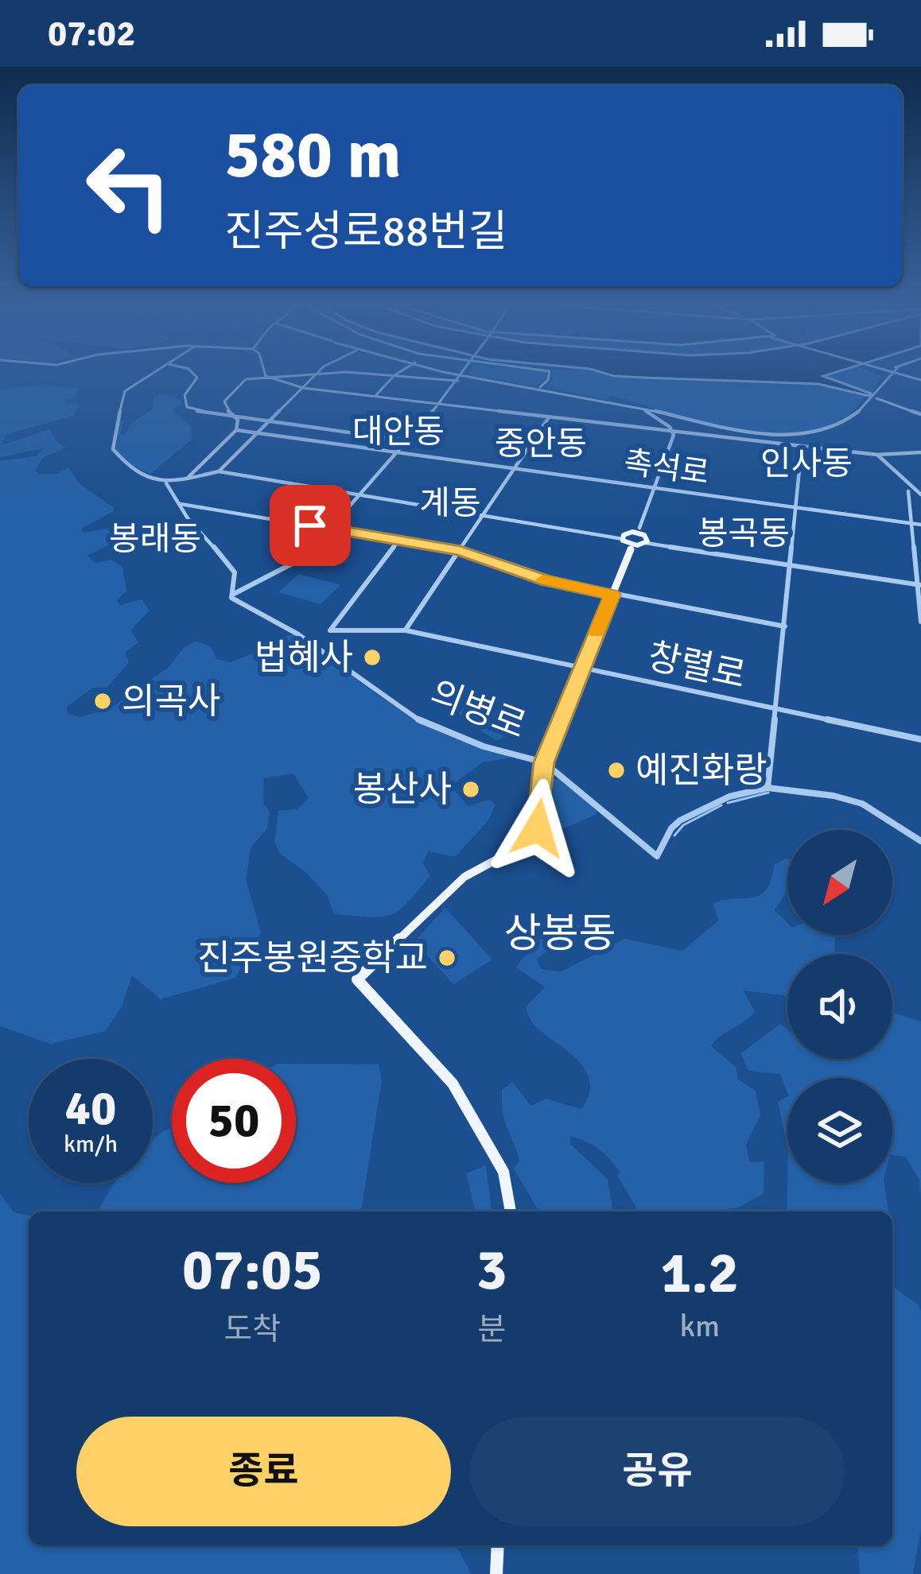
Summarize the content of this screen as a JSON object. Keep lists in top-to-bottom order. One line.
{"streets":{"street":["촉석로","창렬로","의병로"]},"districts":["대안동","중안동","인사동","계동","봉곡동","봉래동","상봉동"],"places":["법혜사","의곡사","예진화랑","봉산사","진주봉원중학교"],"north":"bottom left","page":{"status":"07:02","turn":["580 m","진주성로88번길"],"speed":"40 km/h","limit":"50","eta":["07:05","도착","3","분","1.2","km"],"buttons":["종료","공유"]}}
